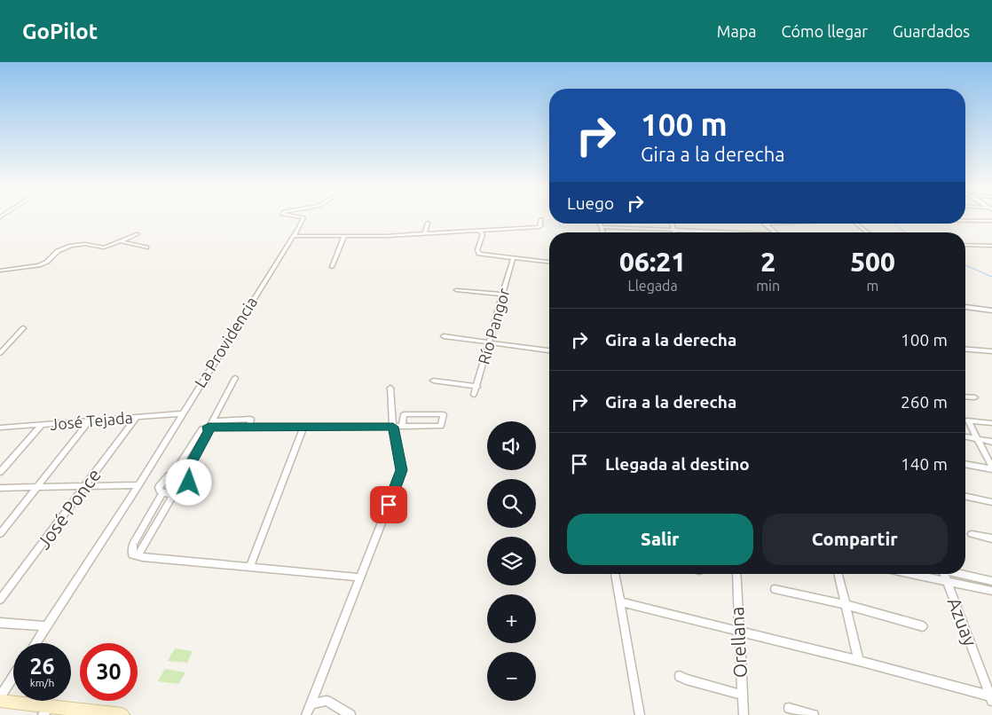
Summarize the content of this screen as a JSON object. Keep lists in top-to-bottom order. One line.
{"streets":{"street":["Río Pangor","La Providencia","José Tejada","José Ponce","Azuay","Orellana"]},"crossings":[["La Providencia","José Tejada"],["José Tejada","José Ponce"]],"page":{"header":"GoPilot","nav":["Mapa","Cómo llegar","Guardados"],"turn":["100 m","Gira a la derecha"],"then":"Luego","eta":["06:21","Llegada","2","min","500","m"],"list":[{"name":"Gira a la derecha","value":"100 m"},{"name":"Gira a la derecha","value":"260 m"},{"name":"Llegada al destino","value":"140 m"}],"map_buttons":["+","−"],"buttons":["Salir","Compartir"],"speed":"26 km/h","limit":"30"}}
